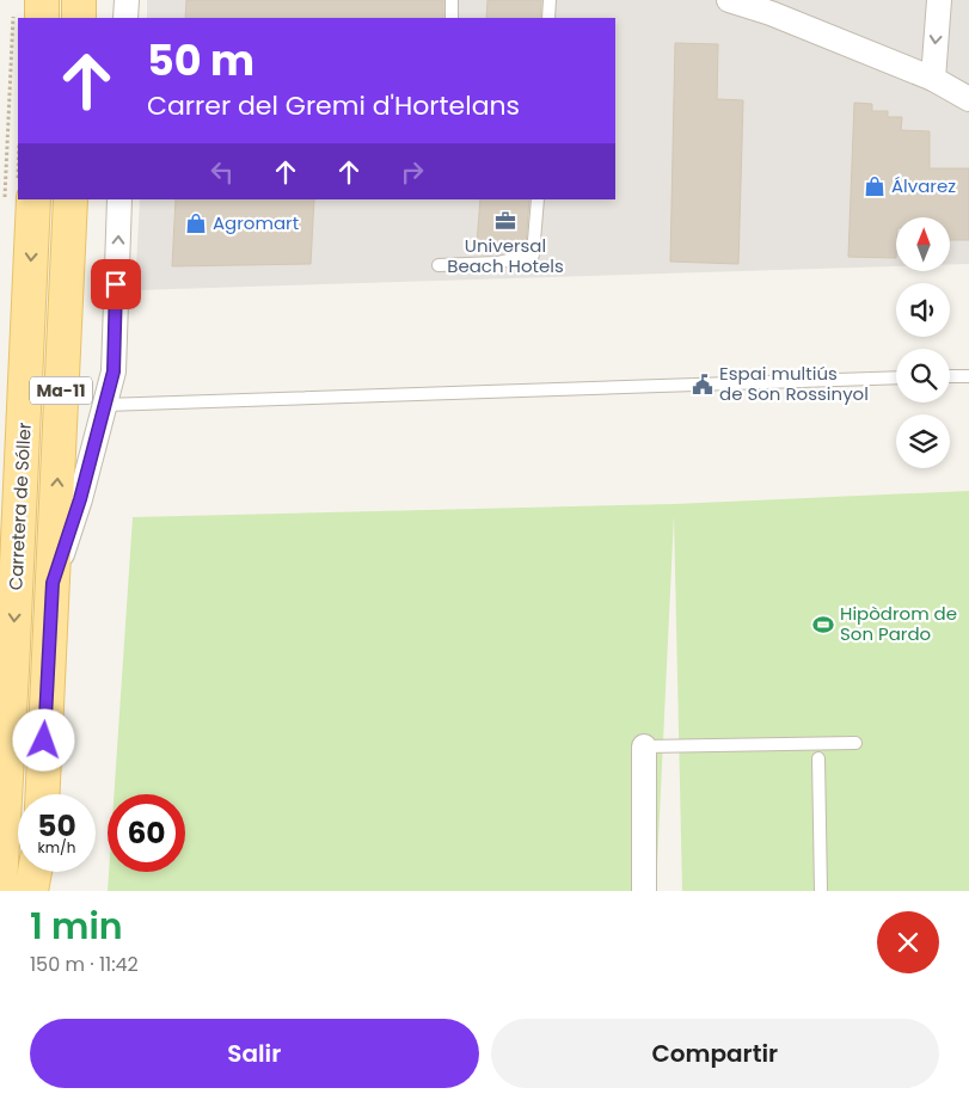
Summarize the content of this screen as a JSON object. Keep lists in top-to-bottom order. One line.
{"streets":{"main road":["Ma-11","Carretera de Sóller"]},"places":{"shop":["Álvarez","Agromart"],"office":["Universal Beach Hotels"],"public building":["Espai multiús de Son Rossinyol"],"sports":["Hipòdrom de Son Pardo"]},"north":"top","page":{"turn":["50 m","Carrer del Gremi d'Hortelans"],"speed":"50 km/h","limit":"60","heading":["1 min","150 m · 11:42"],"buttons":["Salir","Compartir"]}}
